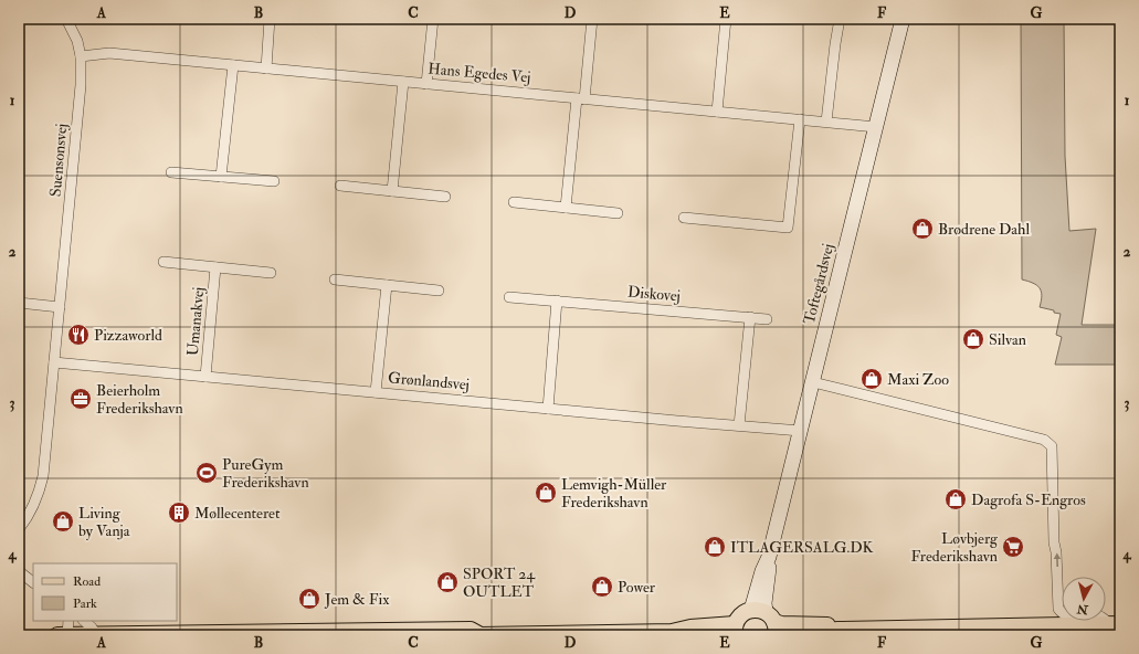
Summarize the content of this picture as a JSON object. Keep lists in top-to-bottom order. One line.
{"streets":{"street":["Hans Egedes Vej","Suensonsvej","Toftegårdsvej","Diskovej","Umanakvej","Grønlandsvej"]},"crossings":[["Hans Egedes Vej","Suensonsvej"],["Hans Egedes Vej","Toftegårdsvej"],["Suensonsvej","Grønlandsvej"],["Toftegårdsvej","Grønlandsvej"],["Umanakvej","Grønlandsvej"]],"places":{"shop":["Brødrene Dahl","Silvan","Maxi Zoo","Lemvigh-Müller Frederikshavn","Dagrofa S-Engros","Living by Vanja","ITLAGERSALG.DK","SPORT 24 OUTLET","Power","Jem & Fix"],"restaurant":["Pizzaworld"],"office":["Beierholm Frederikshavn"],"sports":["PureGym Frederikshavn"],"building":["Møllecenteret"],"supermarket":["Løvbjerg Frederikshavn"]},"legend":["Road","Park"],"north":"bottom","grid":{"columns":["A","B","C","D","E","F","G"],"rows":["1","2","3","4"]}}
